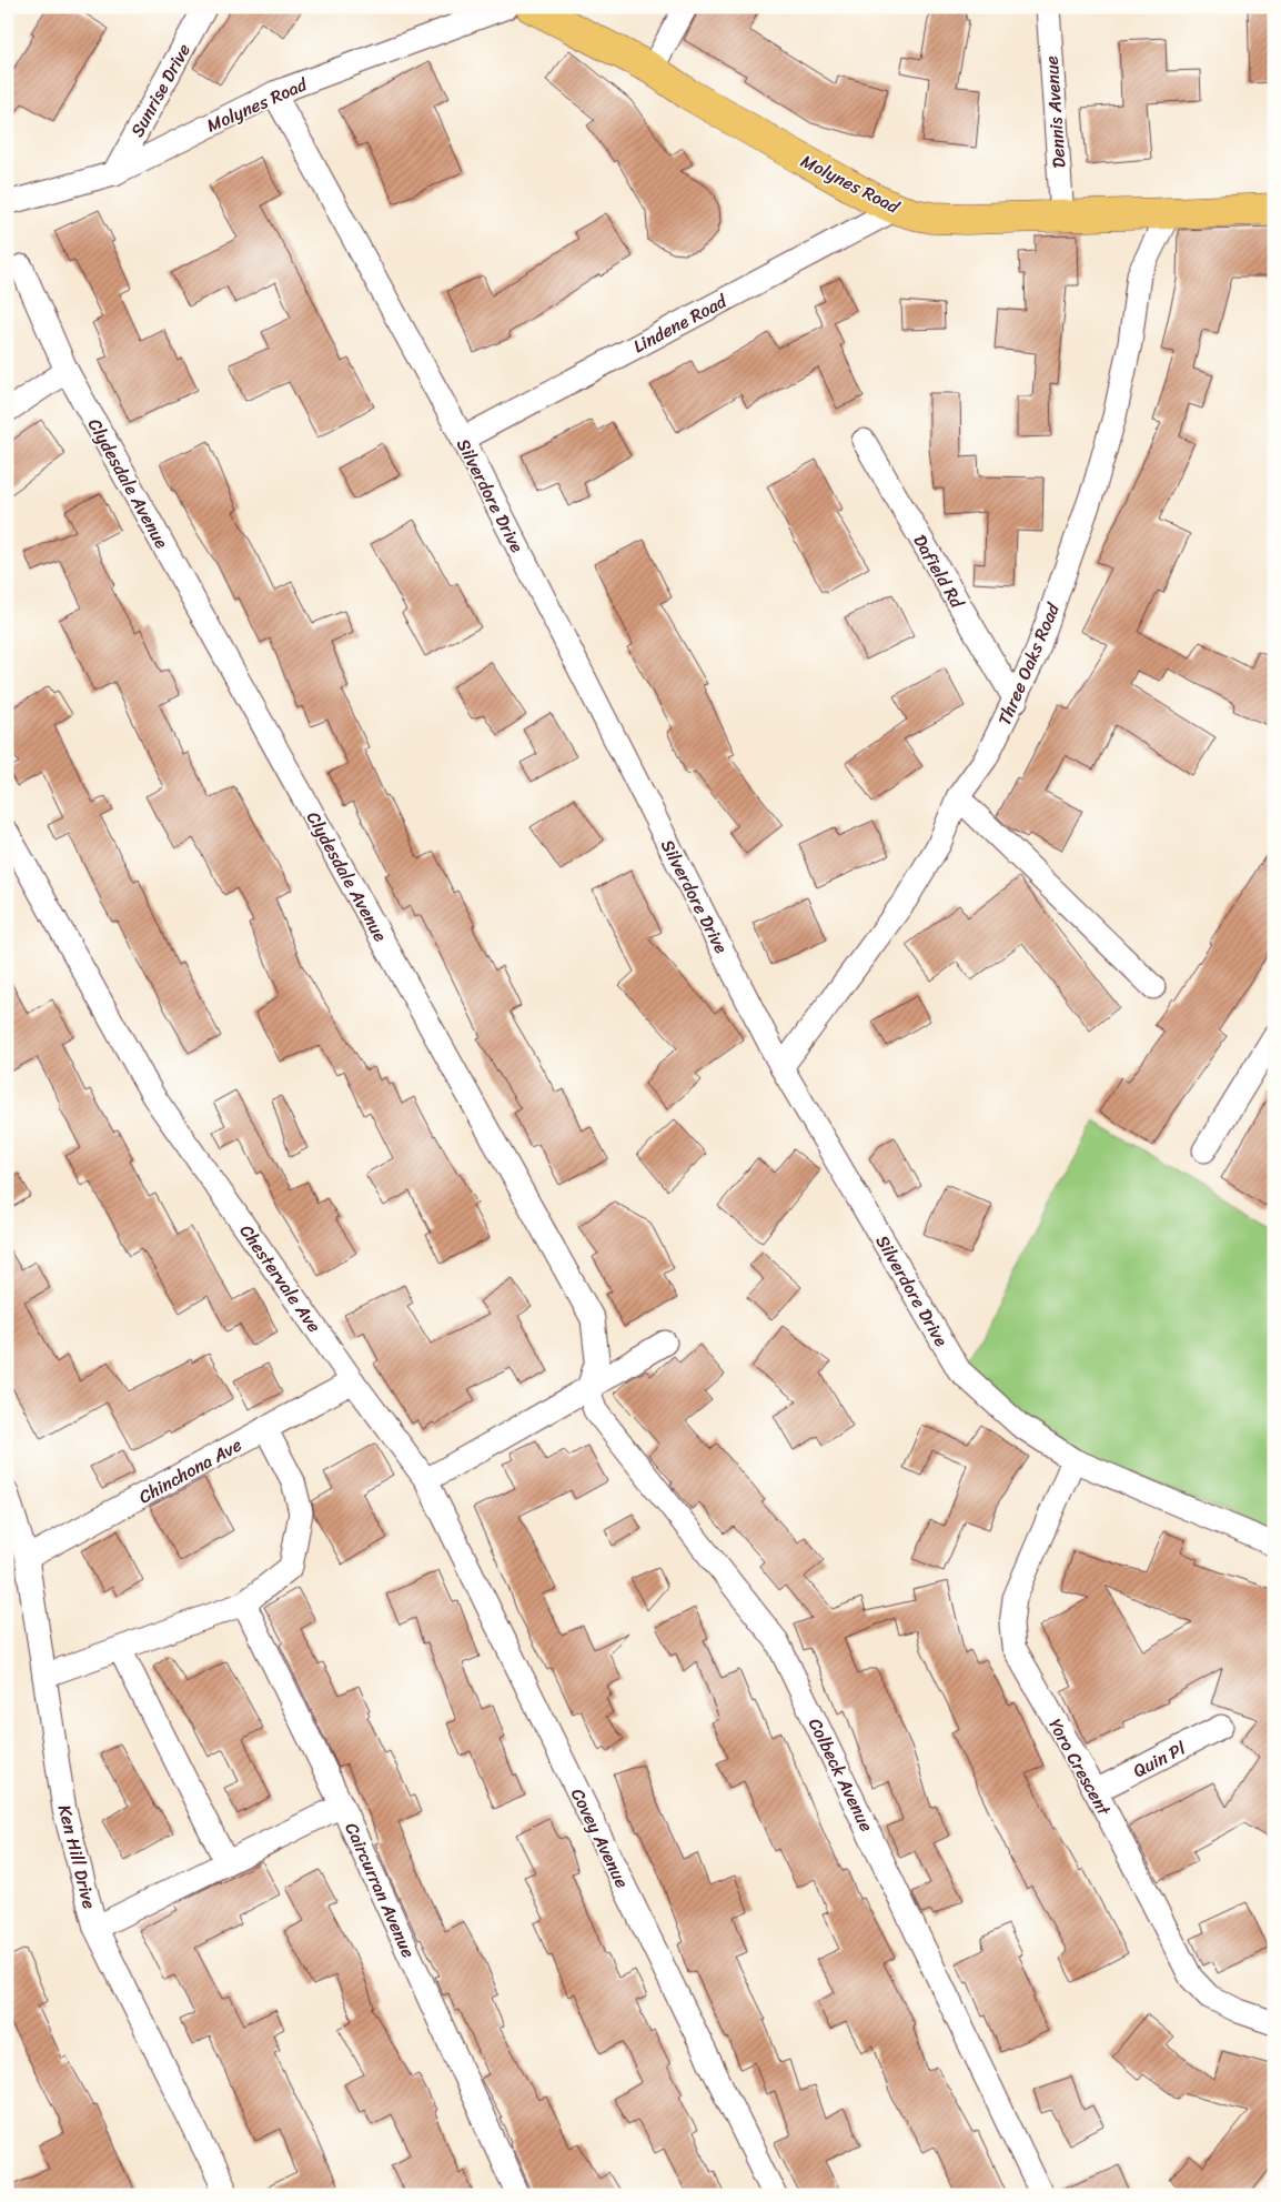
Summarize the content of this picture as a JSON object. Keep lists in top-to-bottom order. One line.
{"streets":{"main road":["Molynes Road"],"street":["Sunrise Drive","Dennis Avenue","Lindene Road","Clydesdale Avenue","Silverdore Drive","Dafield Rd","Three Oaks Road","Chestervale Ave","Chinchona Ave","Quin Pl","Yoro Crescent","Colbeck Avenue","Covey Avenue","Ken Hill Drive","Caircurran Avenue"]},"crossings":[["Sunrise Drive","Molynes Road"],["Molynes Road","Dennis Avenue"],["Molynes Road","Lindene Road"],["Molynes Road","Silverdore Drive"],["Molynes Road","Three Oaks Road"],["Lindene Road","Silverdore Drive"],["Clydesdale Avenue","Colbeck Avenue"],["Silverdore Drive","Three Oaks Road"],["Silverdore Drive","Yoro Crescent"],["Dafield Rd","Three Oaks Road"],["Chestervale Ave","Chinchona Ave"],["Chestervale Ave","Covey Avenue"],["Chinchona Ave","Ken Hill Drive"],["Quin Pl","Yoro Crescent"],["Ken Hill Drive","Caircurran Avenue"]]}
